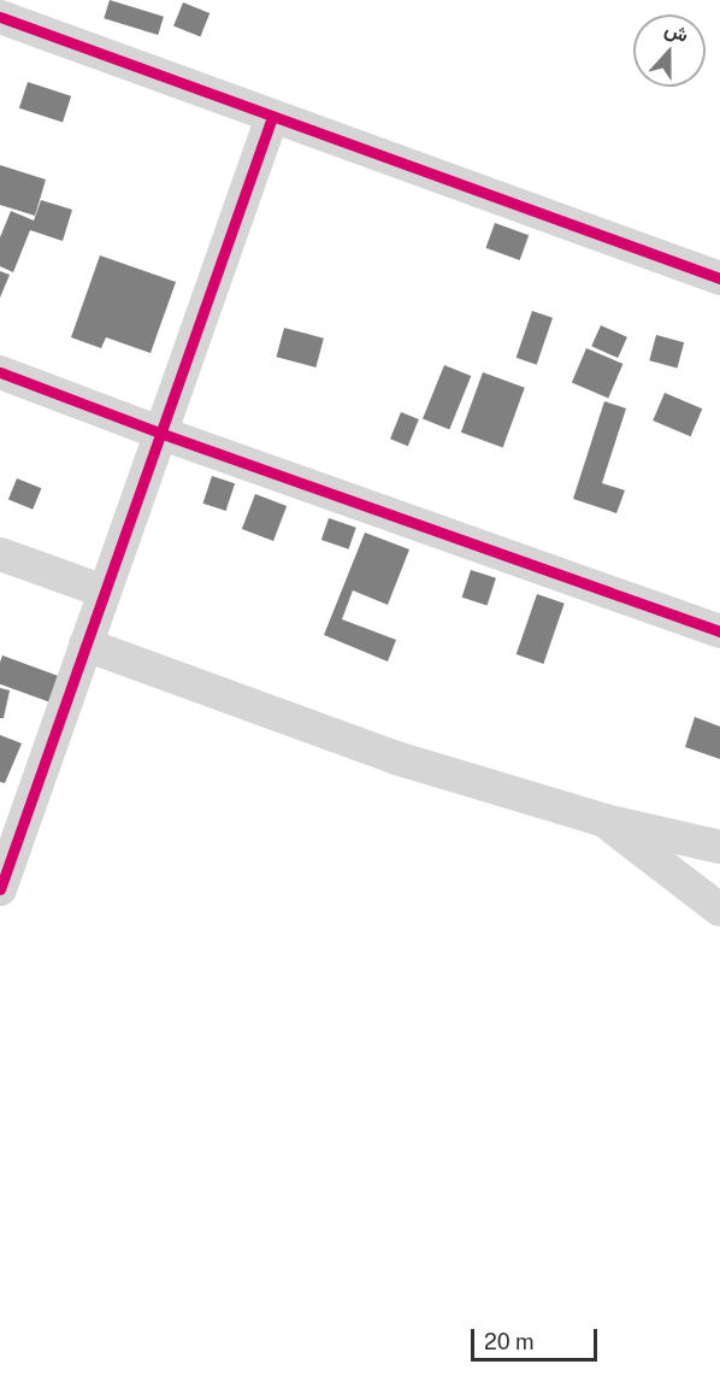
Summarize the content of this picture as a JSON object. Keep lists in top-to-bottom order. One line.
{"scale_bar":"20 m","north":"top"}
